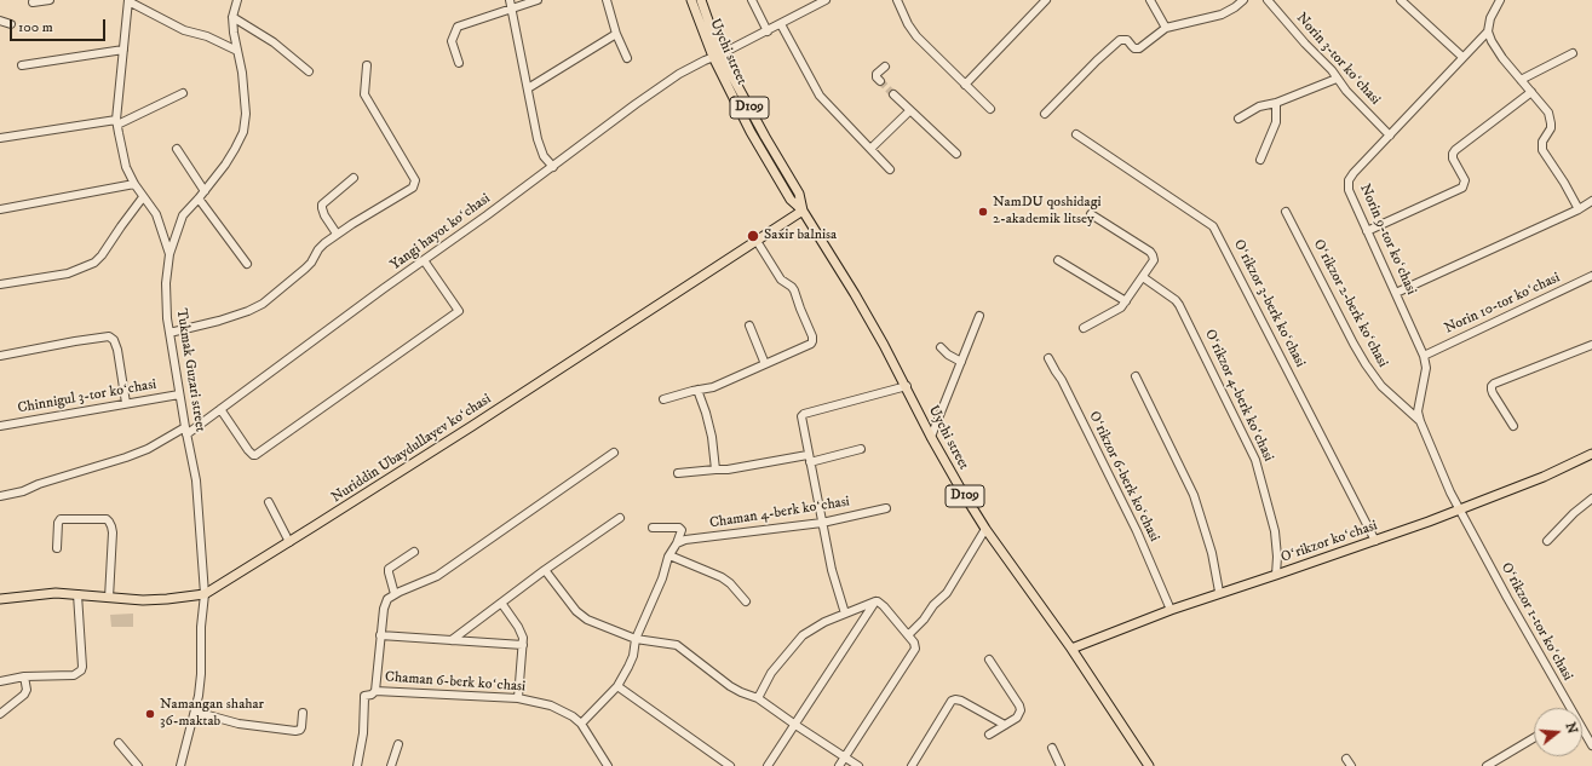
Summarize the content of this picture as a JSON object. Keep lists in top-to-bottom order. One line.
{"streets":{"main road":["Uychi street","D109","Nuriddin Ubaydullayev koʻchasi","Oʻrikzor koʻchasi"],"street":["Norin 3-tor koʻchasi","Yangi hayot koʻchasi","Norin 9-tor koʻchasi","Oʻrikzor 3-berk koʻchasi","Oʻrikzor 2-berk koʻchasi","Norin 10-tor koʻchasi","Tukmak Guzari street","Oʻrikzor 4-berk koʻchasi","Chinnigul 3-tor koʻchasi","Oʻrikzor 6-berk koʻchasi","Chaman 4-berk koʻchasi","Oʻrikzor 1-tor koʻchasi","Chaman 6-berk koʻchasi"]},"crossings":[["Uychi street","Yangi hayot koʻchasi"],["Uychi street","Nuriddin Ubaydullayev koʻchasi"],["Uychi street","Oʻrikzor koʻchasi"],["Norin 3-tor koʻchasi","Norin 9-tor koʻchasi"],["Yangi hayot koʻchasi","Tukmak Guzari street"],["Norin 9-tor koʻchasi","Oʻrikzor 2-berk koʻchasi"],["Norin 9-tor koʻchasi","Norin 10-tor koʻchasi"],["Norin 9-tor koʻchasi","Oʻrikzor 1-tor koʻchasi"],["Oʻrikzor 3-berk koʻchasi","Oʻrikzor koʻchasi"],["Oʻrikzor 2-berk koʻchasi","Oʻrikzor 1-tor koʻchasi"],["Tukmak Guzari street","Chinnigul 3-tor koʻchasi"],["Tukmak Guzari street","Nuriddin Ubaydullayev koʻchasi"],["Oʻrikzor 4-berk koʻchasi","Oʻrikzor koʻchasi"],["Oʻrikzor 6-berk koʻchasi","Oʻrikzor koʻchasi"],["Oʻrikzor koʻchasi","Oʻrikzor 1-tor koʻchasi"]],"places":["NamDU qoshidagi 2-akademik litsey","Saxir balnisa","Namangan shahar 36-maktab"],"scale_bar":"100 m","north":"right"}
